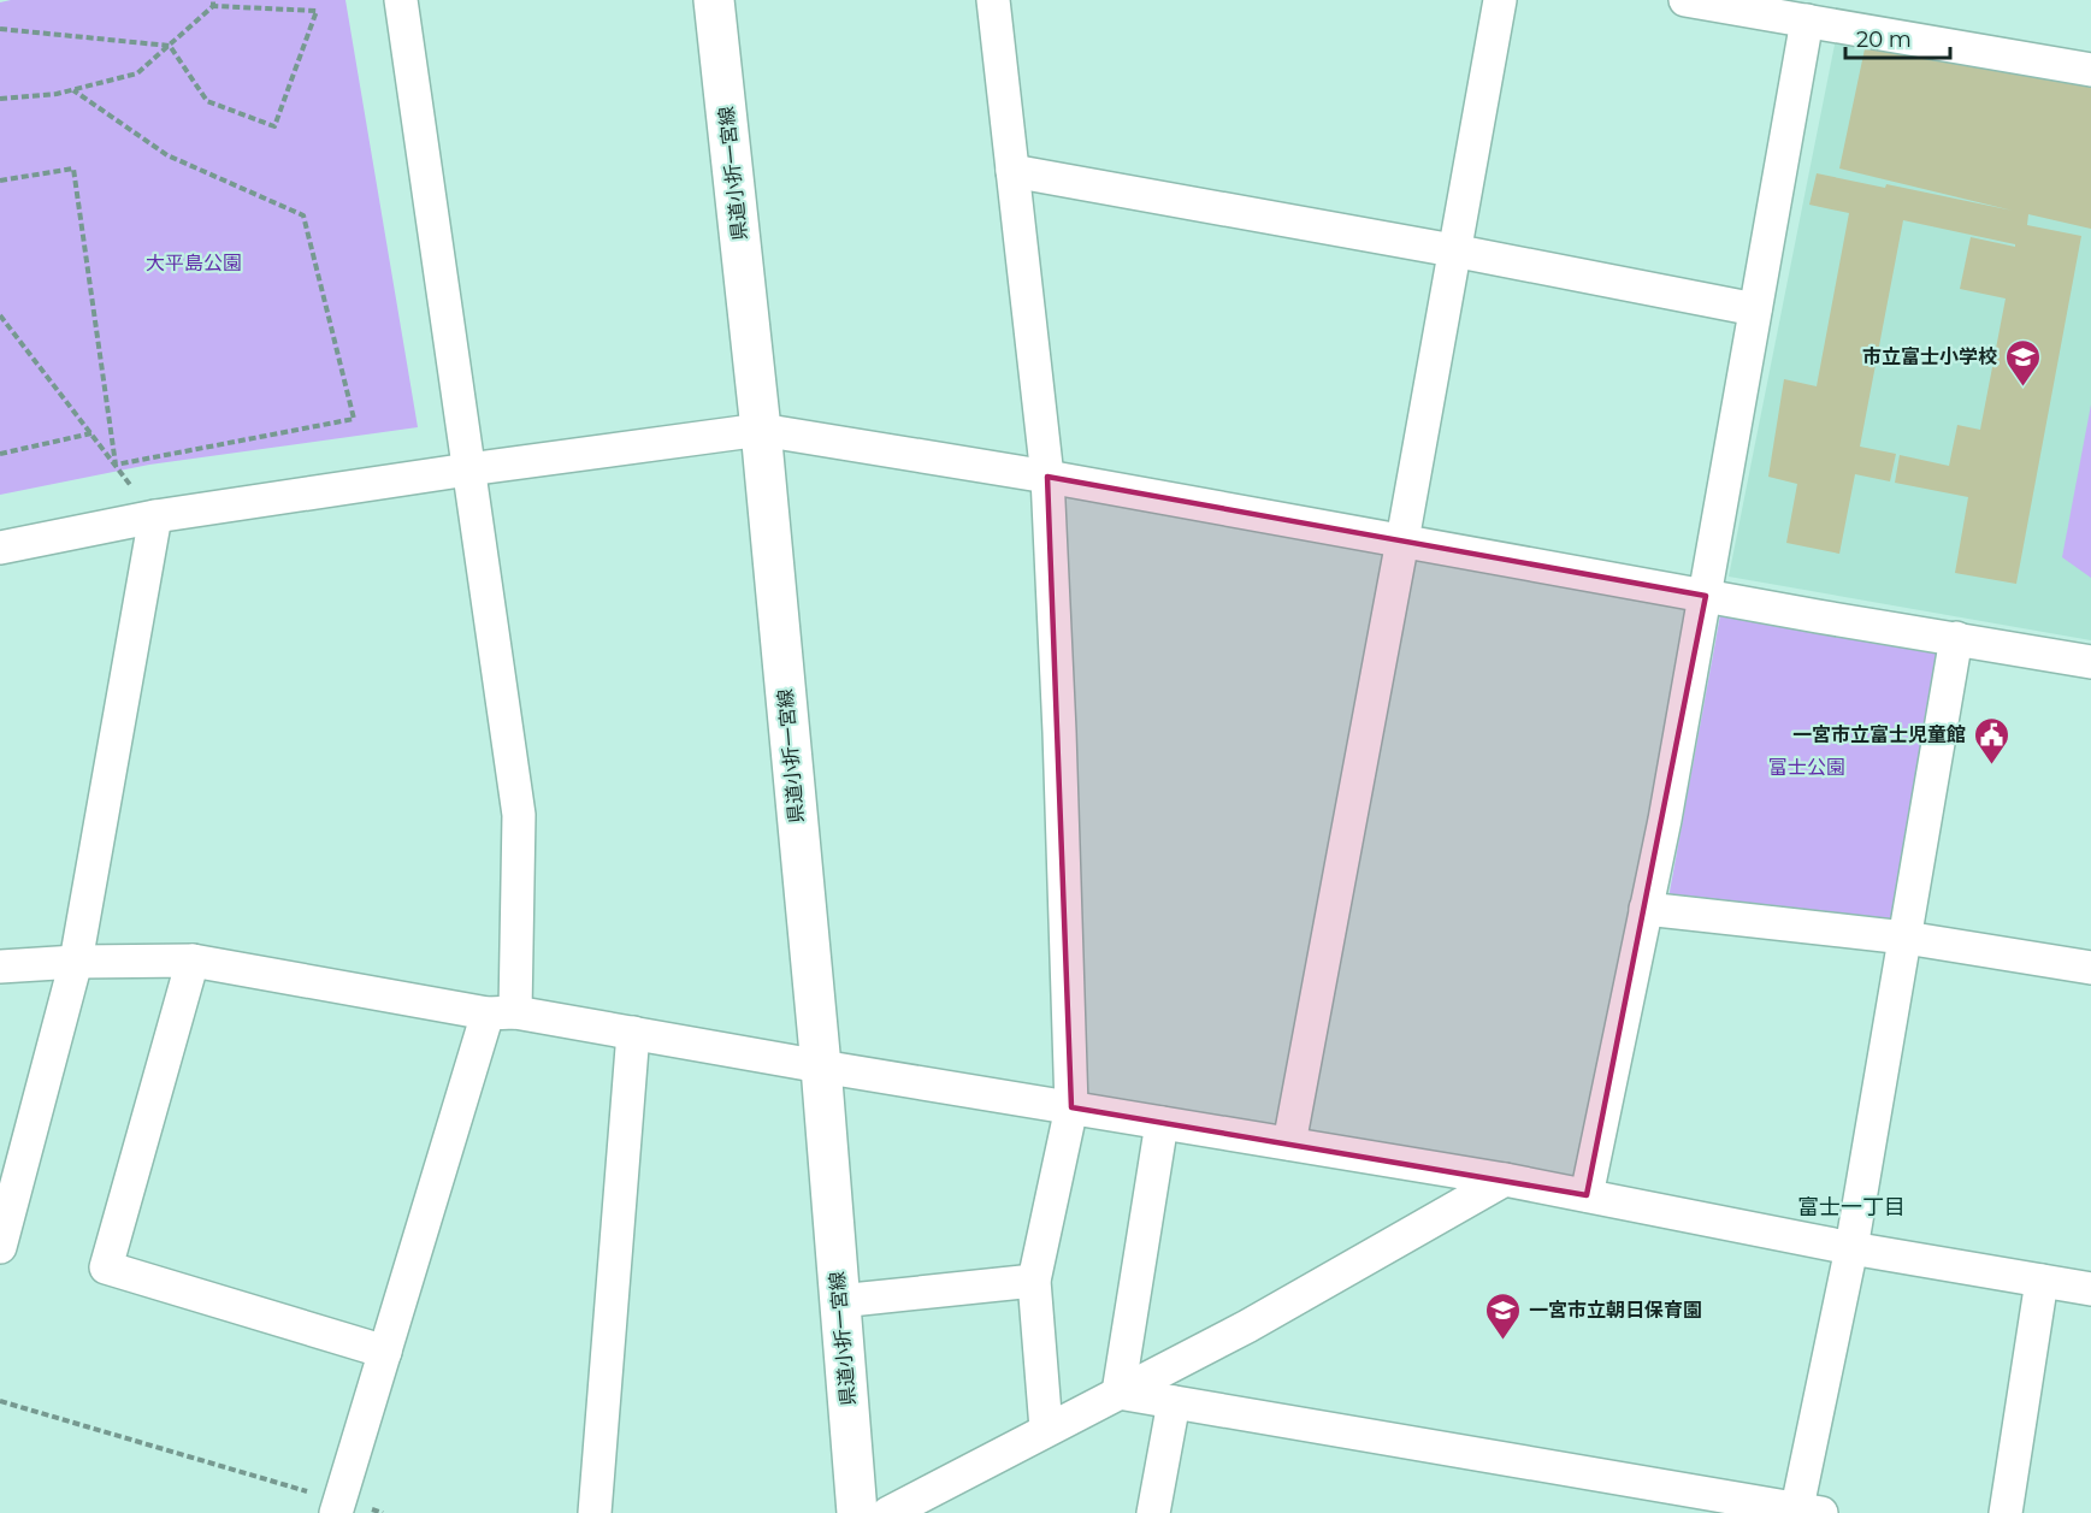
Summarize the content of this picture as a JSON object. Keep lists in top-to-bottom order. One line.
{"streets":{"main road":["県道小折一宮線"]},"districts":["富士一丁目"],"parks":["大平島公園","富士公園"],"places":{"school or university":["市立富士小学校","一宮市立朝日保育園"],"public building":["一宮市立富士児童館"]},"scale_bar":"20 m"}
